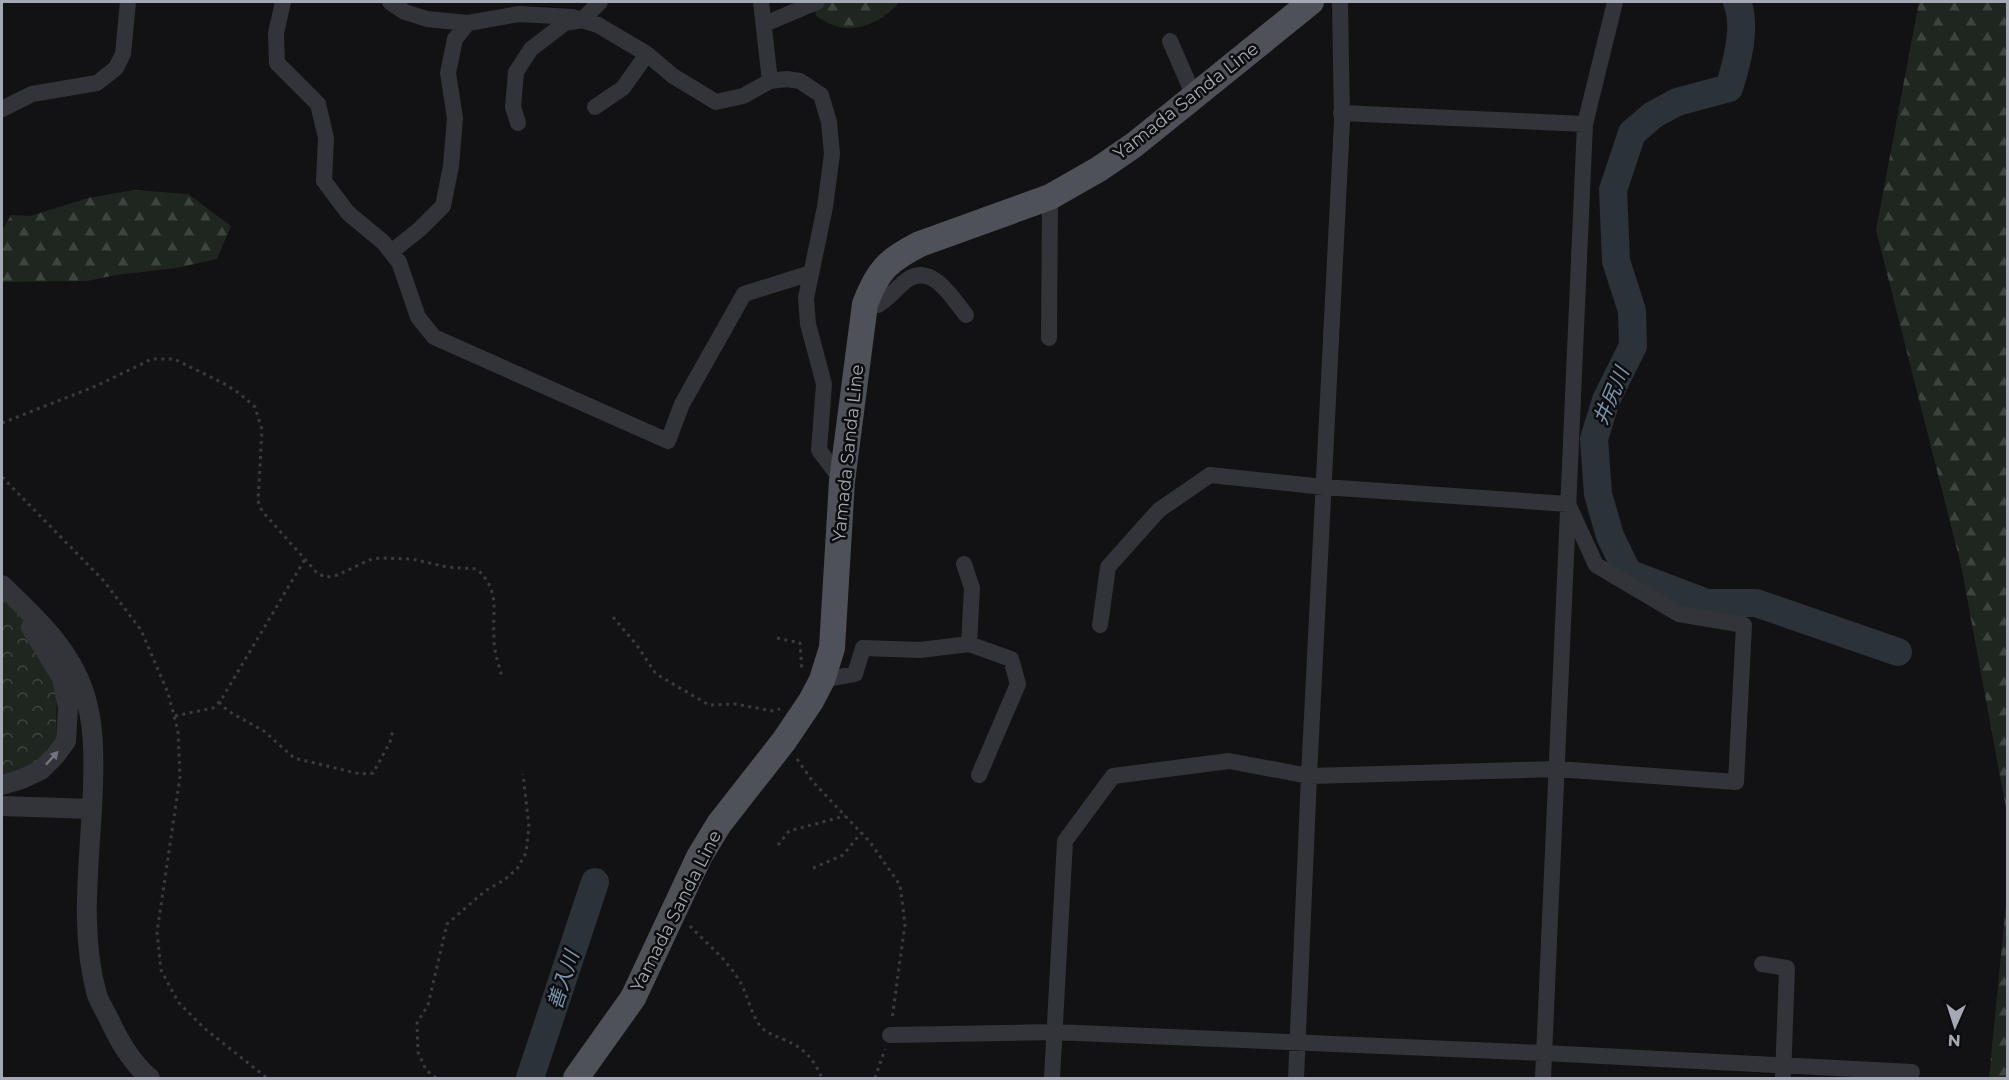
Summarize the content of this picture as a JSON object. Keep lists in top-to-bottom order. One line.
{"streets":{"main road":["Yamada Sanda Line"]},"water":["井尻川","善入川"],"north":"bottom"}
